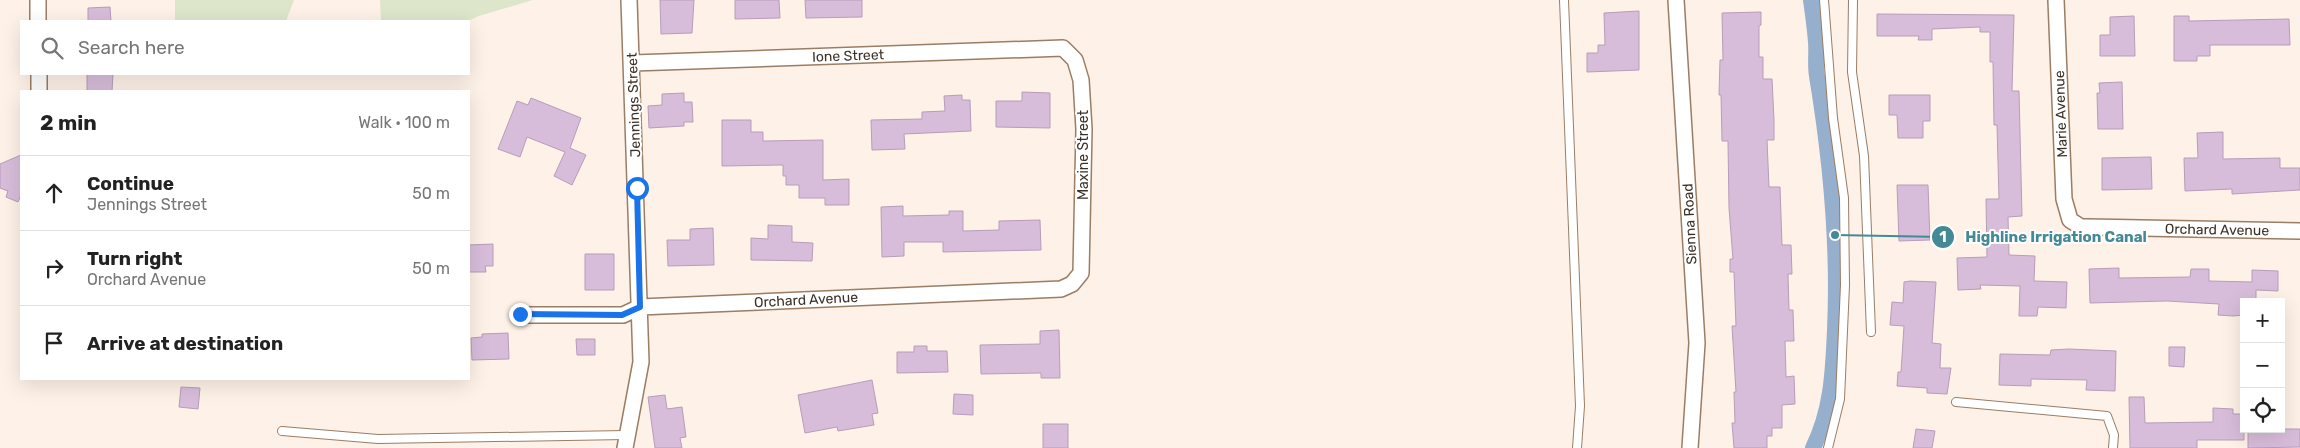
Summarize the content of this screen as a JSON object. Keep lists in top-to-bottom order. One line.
{"streets":{"street":["Ione Street","Jennings Street","Marie Avenue","Maxine Street","Sienna Road","Orchard Avenue"]},"crossings":[["Ione Street","Jennings Street"],["Ione Street","Maxine Street"],["Jennings Street","Orchard Avenue"],["Marie Avenue","Orchard Avenue"],["Maxine Street","Orchard Avenue"]],"places":["Highline Irrigation Canal"],"page":{"search":"Search here","heading":["2 min","Walk · 100 m"],"list":[["Continue","Jennings Street","50 m"],["Turn right","Orchard Avenue","50 m"],"Arrive at destination"],"map_buttons":["+","−"]}}
